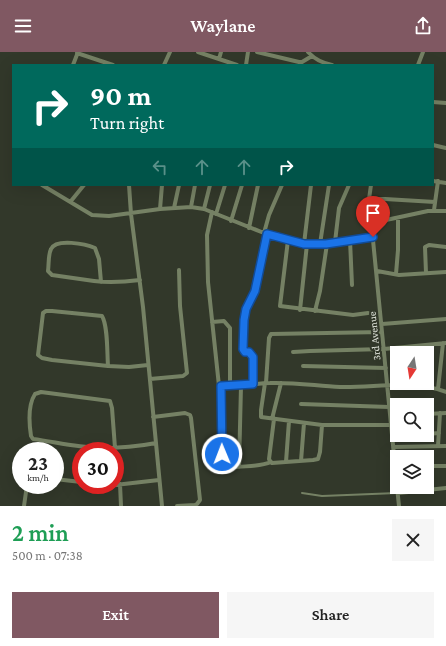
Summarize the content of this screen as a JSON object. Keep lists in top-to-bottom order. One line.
{"streets":{"street":["3rd Avenue"]},"north":"bottom","page":{"header":"Waylane","turn":["90 m","Turn right"],"speed":"23 km/h","limit":"30","heading":["2 min","500 m · 07:38"],"buttons":["Exit","Share"]}}
